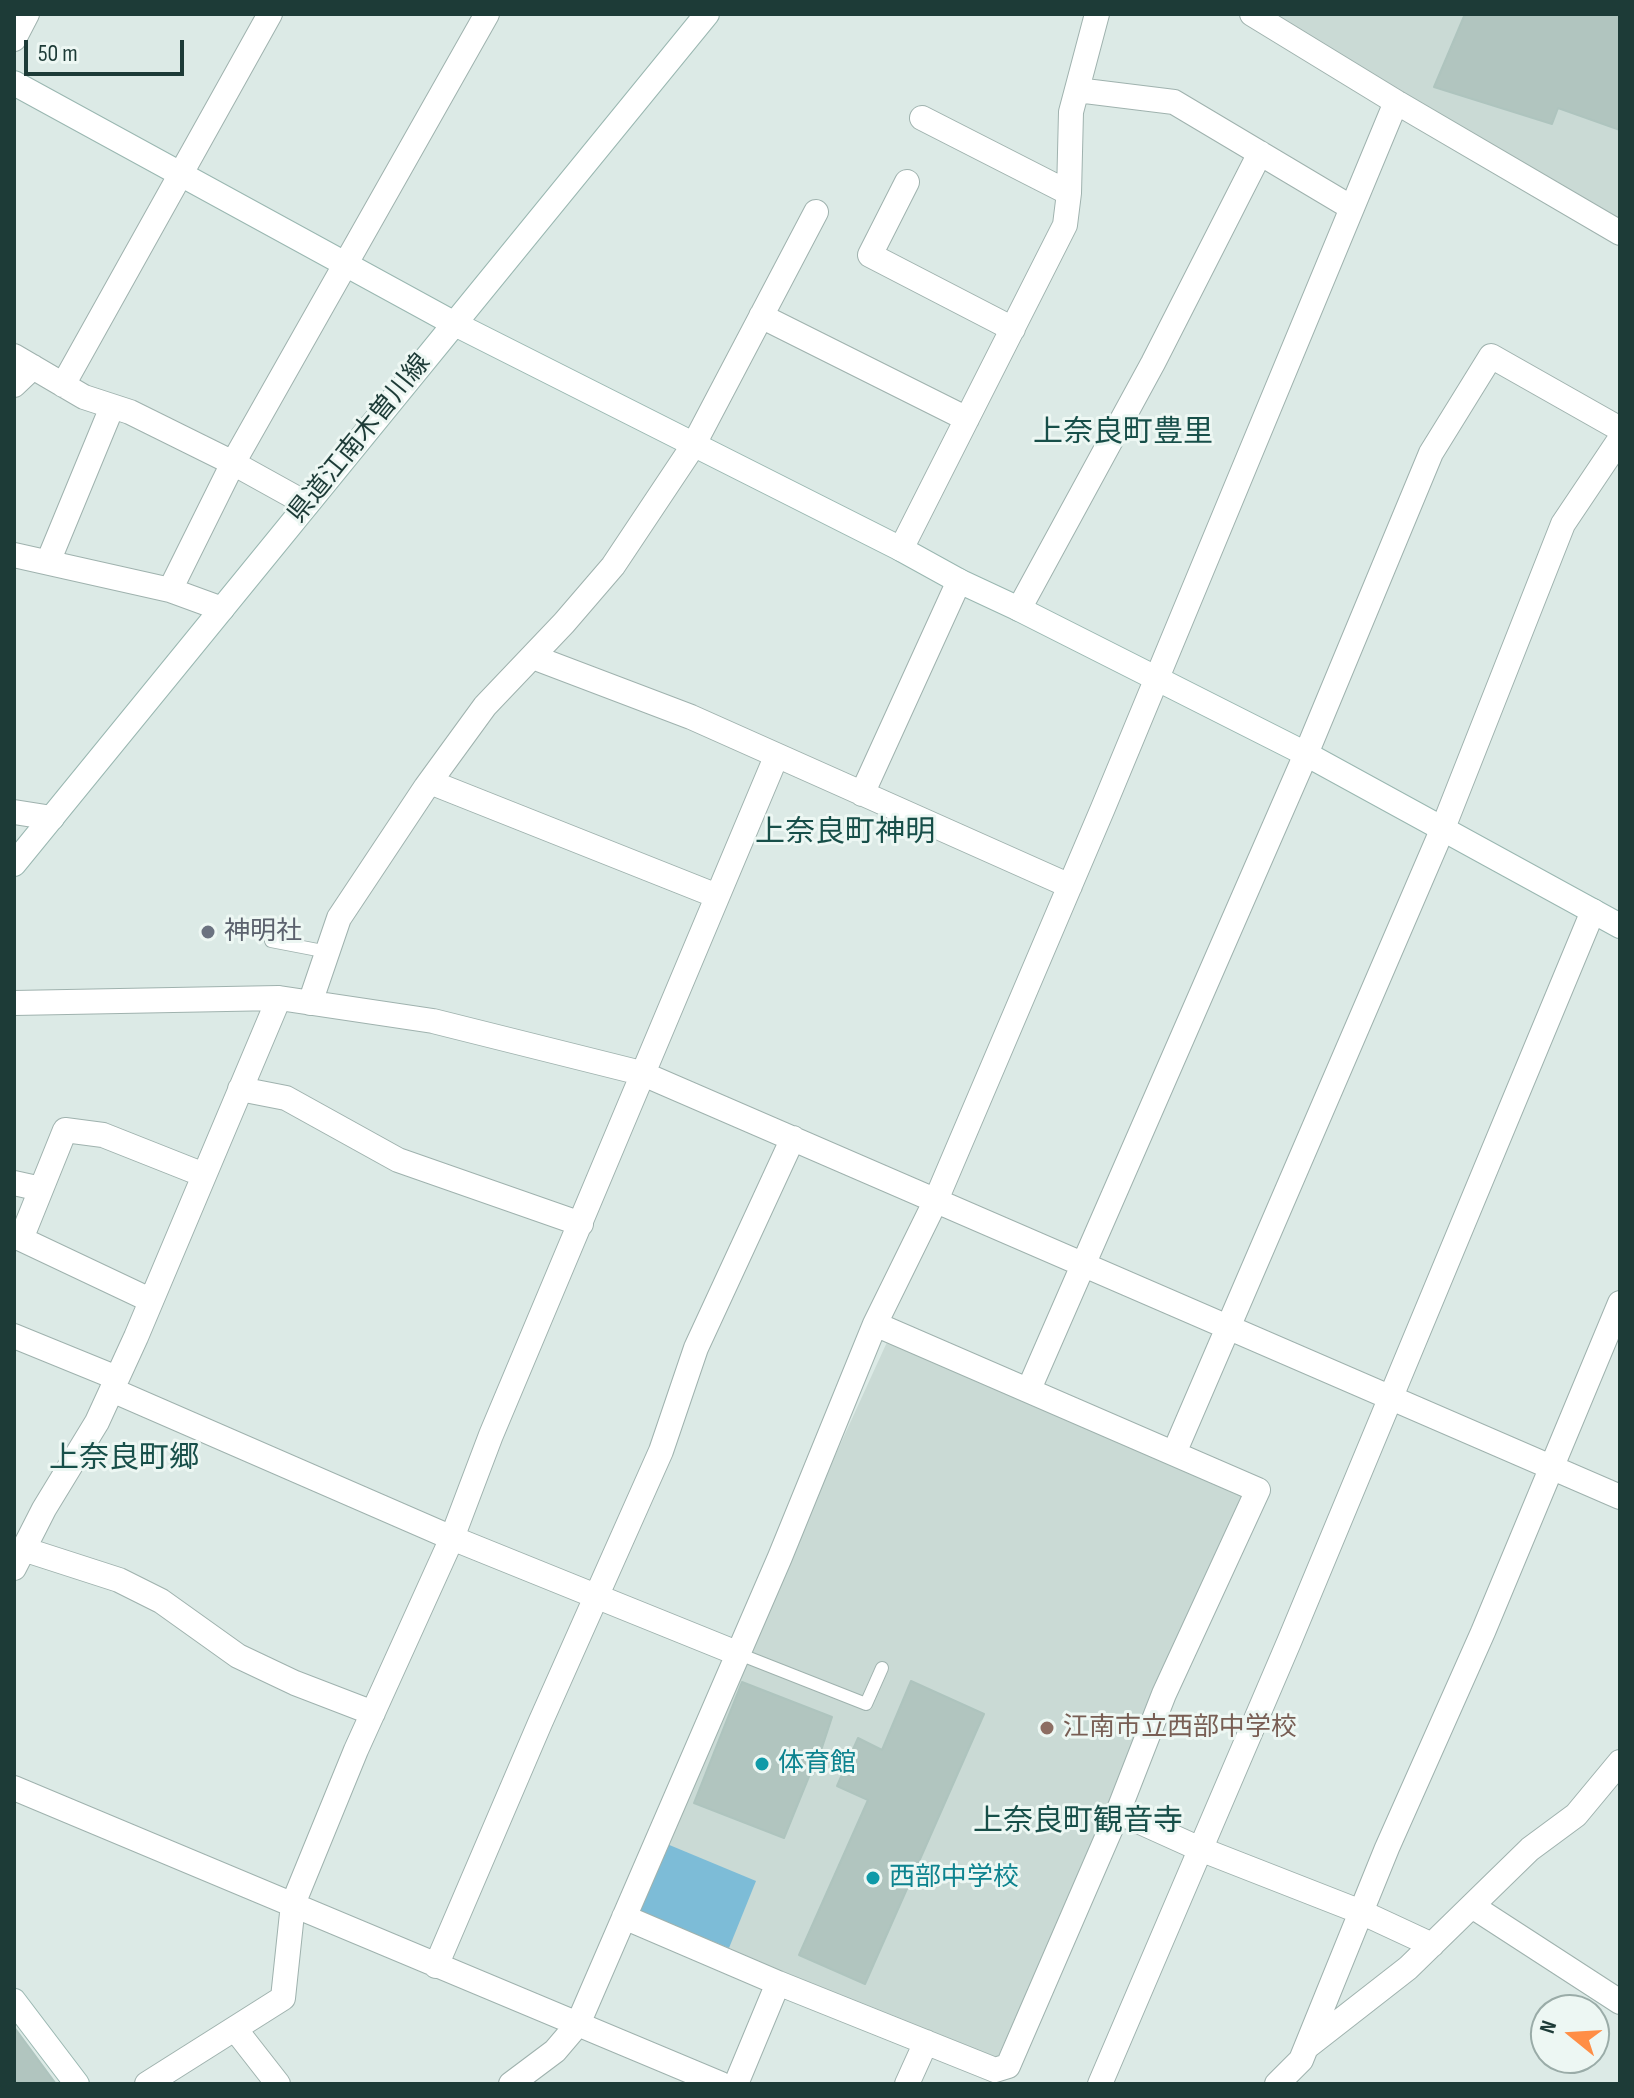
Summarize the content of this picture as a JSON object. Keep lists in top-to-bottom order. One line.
{"streets":{"street":["県道江南木曽川線"]},"districts":["上奈良町豊里","上奈良町神明","上奈良町郷","上奈良町観音寺"],"places":["神明社","江南市立西部中学校","体育館","西部中学校"],"scale_bar":"50 m","north":"left"}
